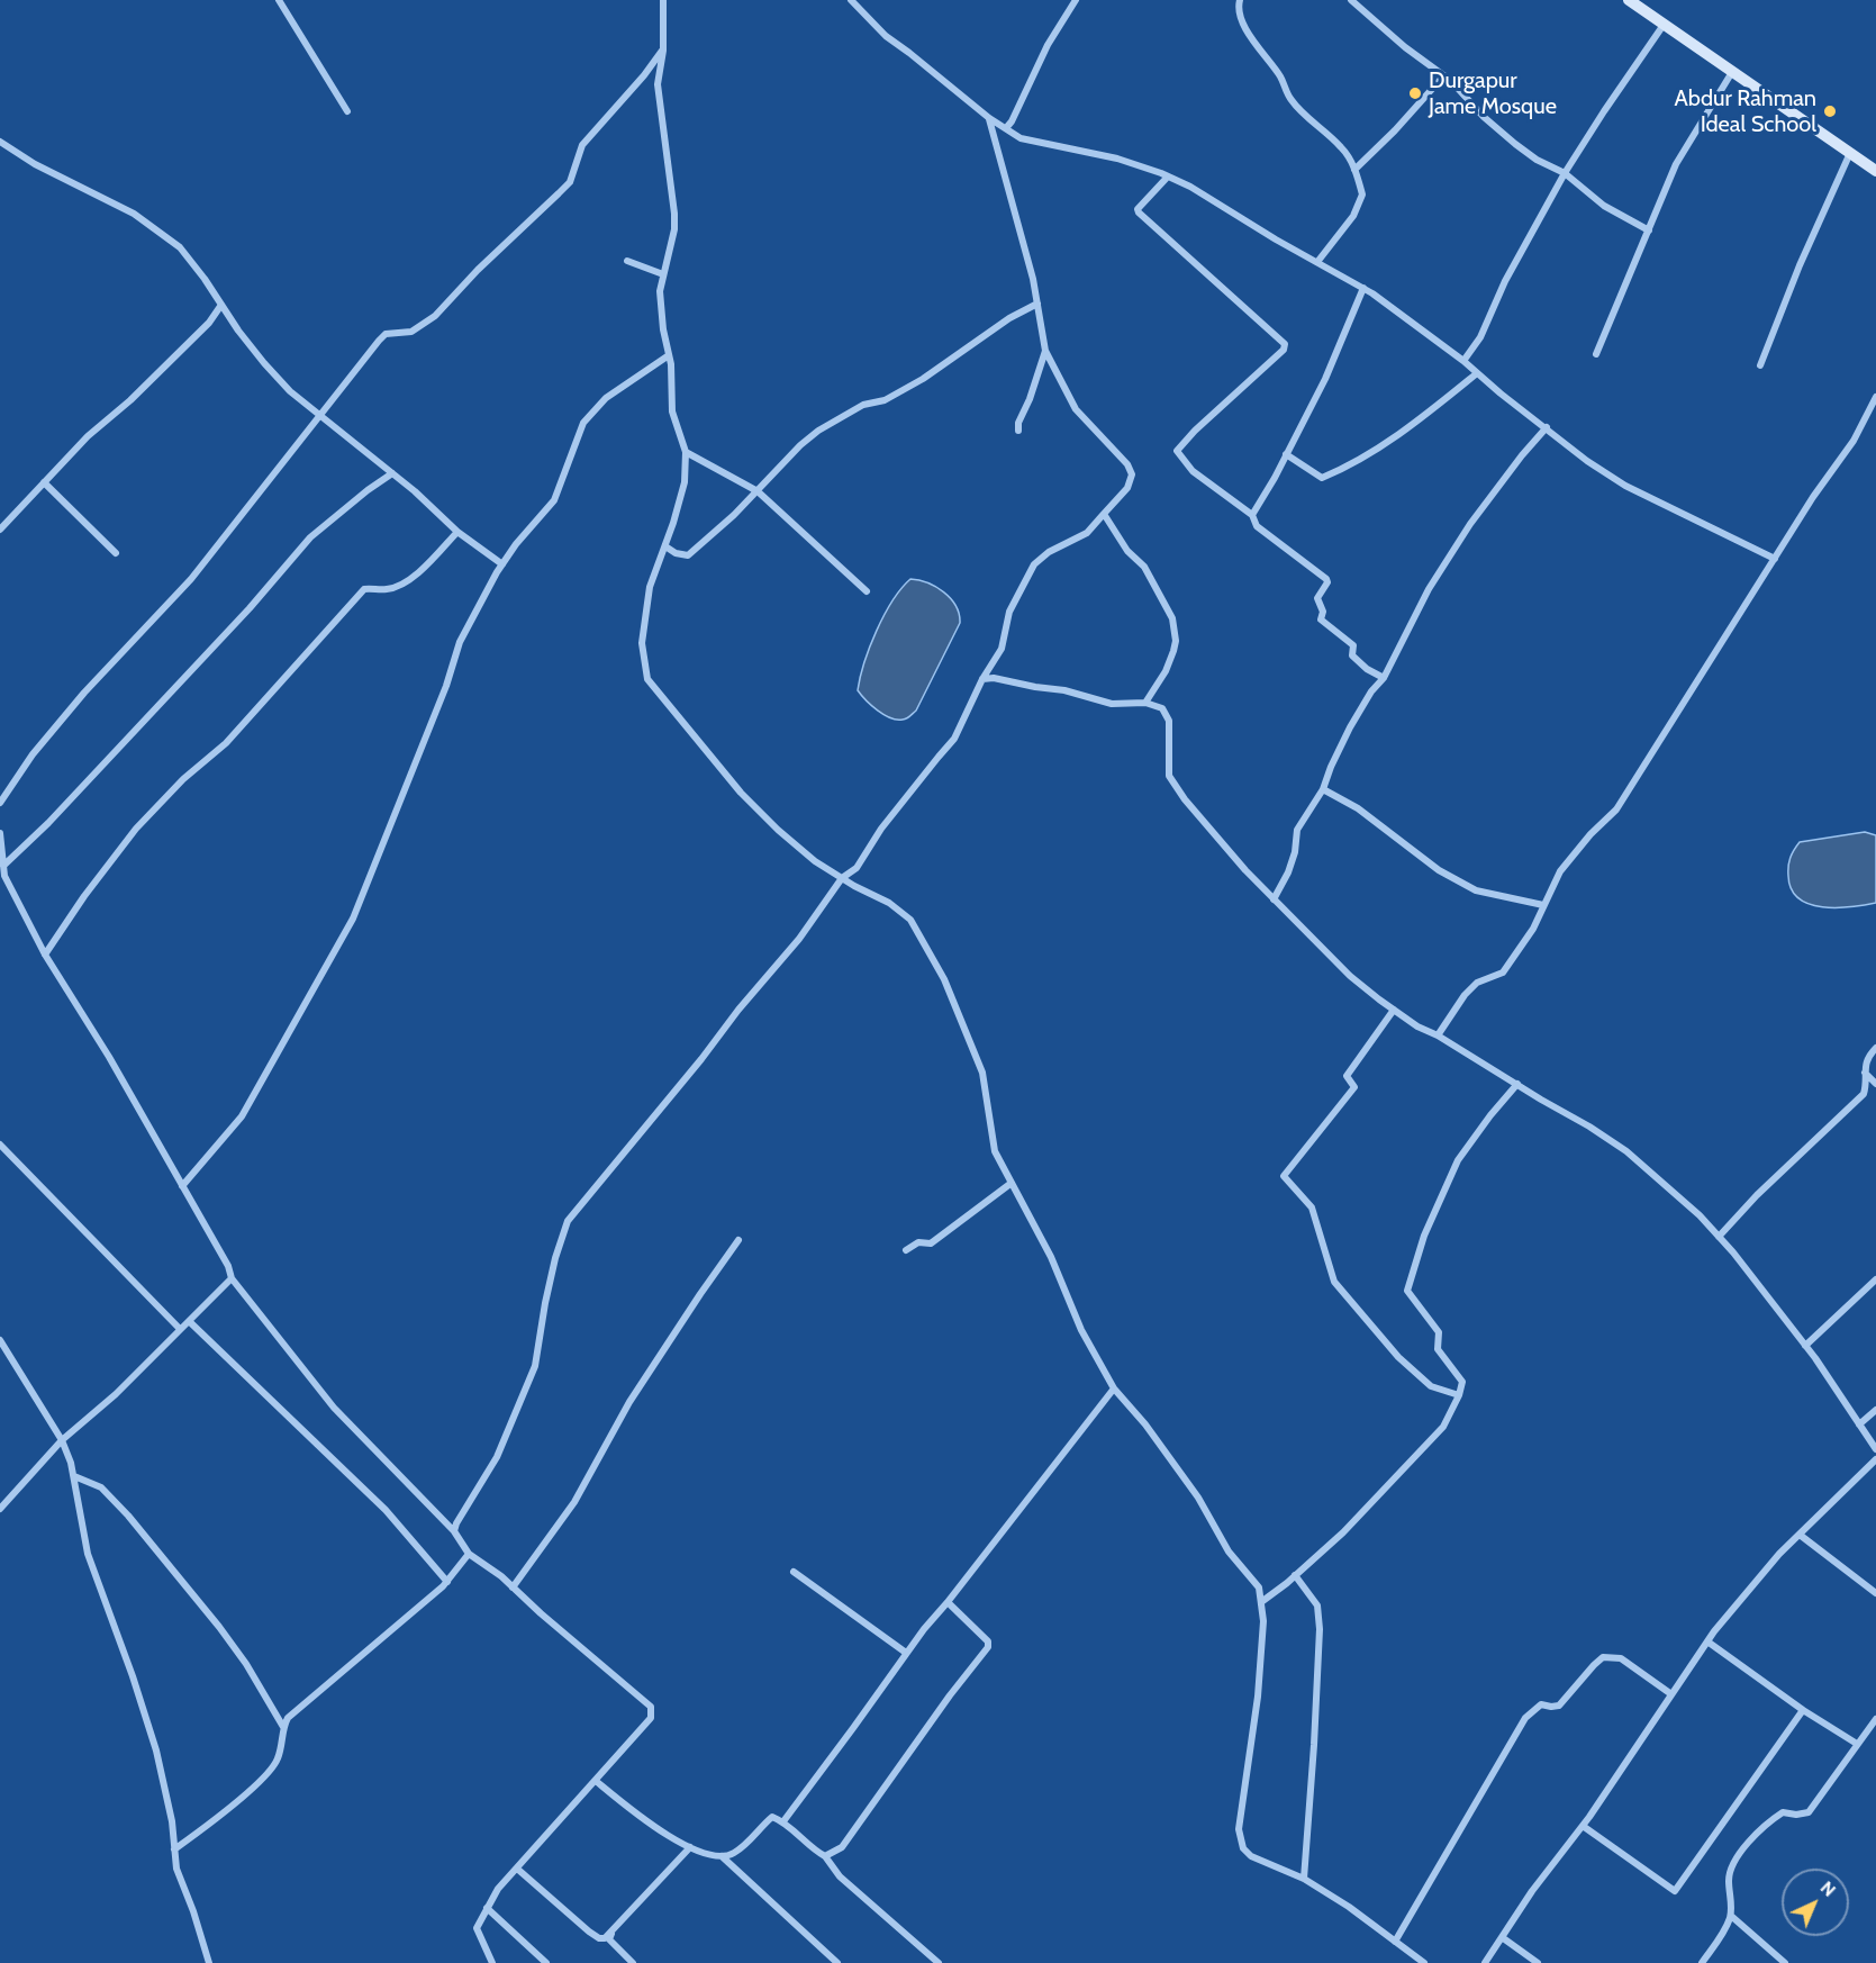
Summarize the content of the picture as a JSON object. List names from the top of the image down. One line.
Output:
{"places":["Durgapur Jame Mosque","Abdur Rahman Ideal School"],"north":"top right"}
